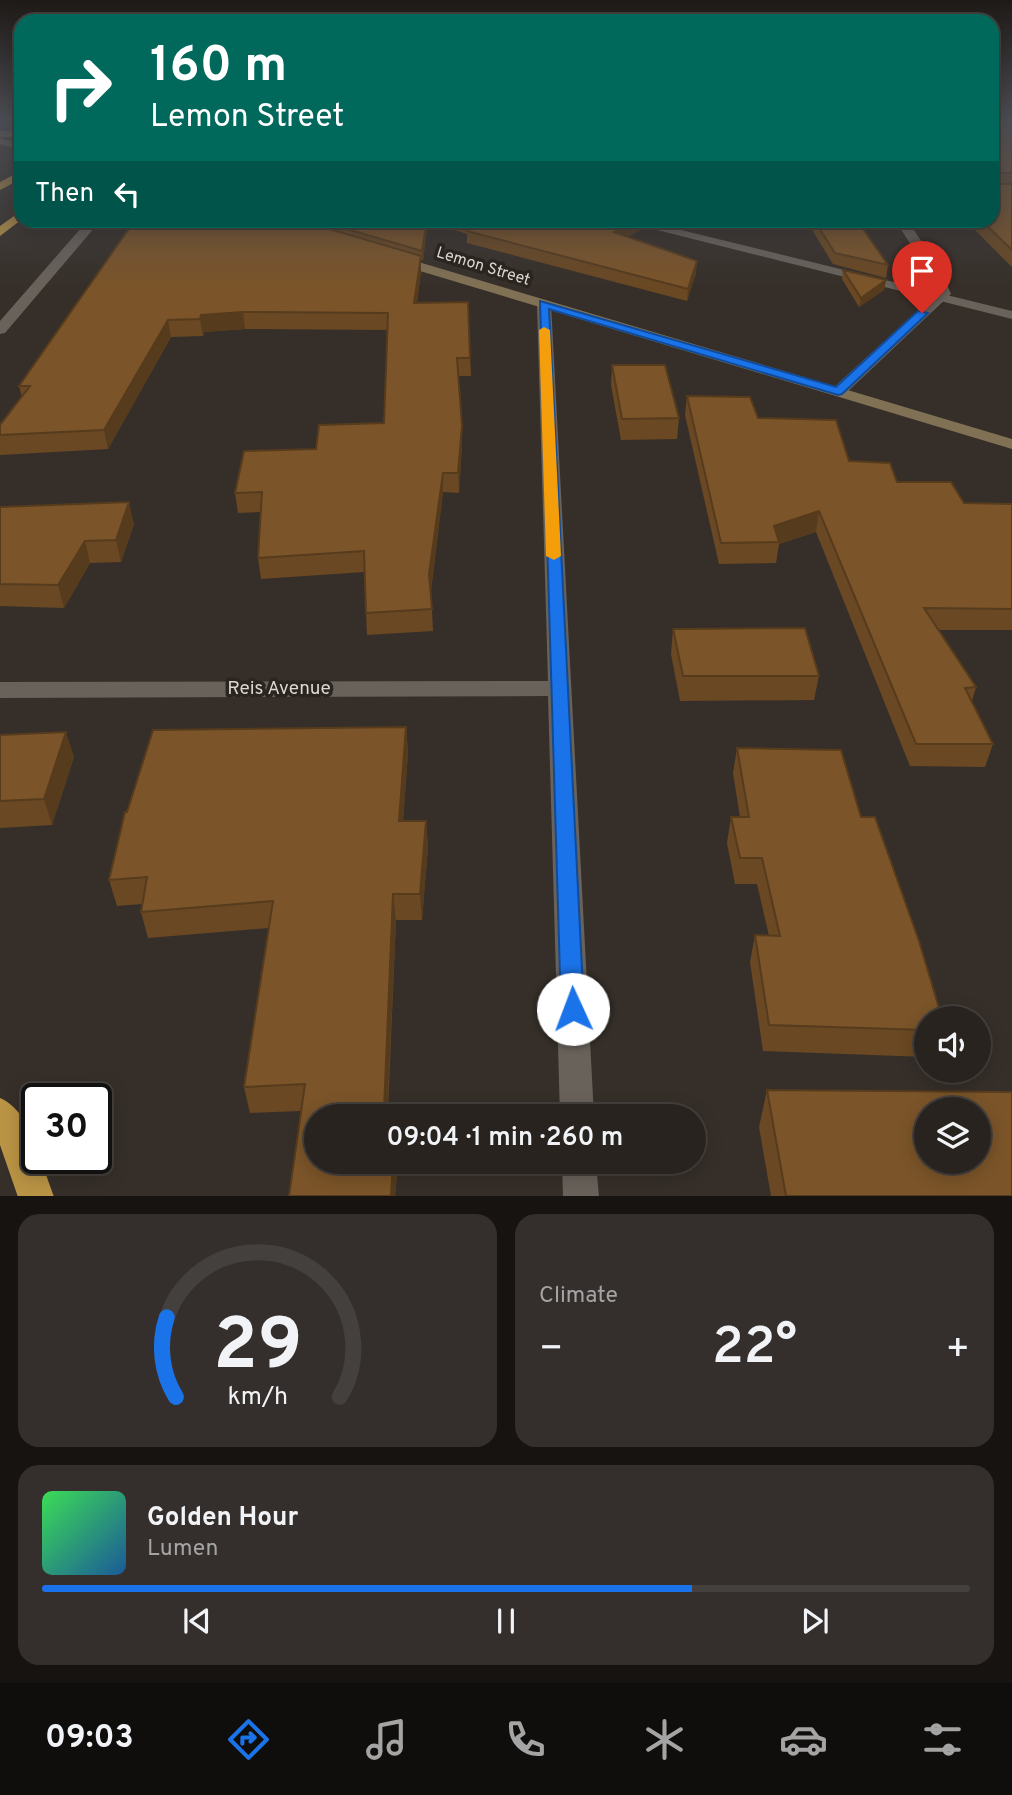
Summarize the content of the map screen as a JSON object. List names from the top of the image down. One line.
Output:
{"streets":{"street":["Lemon Street","Reis Avenue"]},"page":{"turn":["160 m","Lemon Street"],"then":"Then","limit":"30","trip":"09:04 · 1 min · 260 m","tile":"Climate","heat":["−","22°","+"],"song":["Golden Hour","Lumen"],"tabs":"09:03","gauge":["29","km/h"]}}
